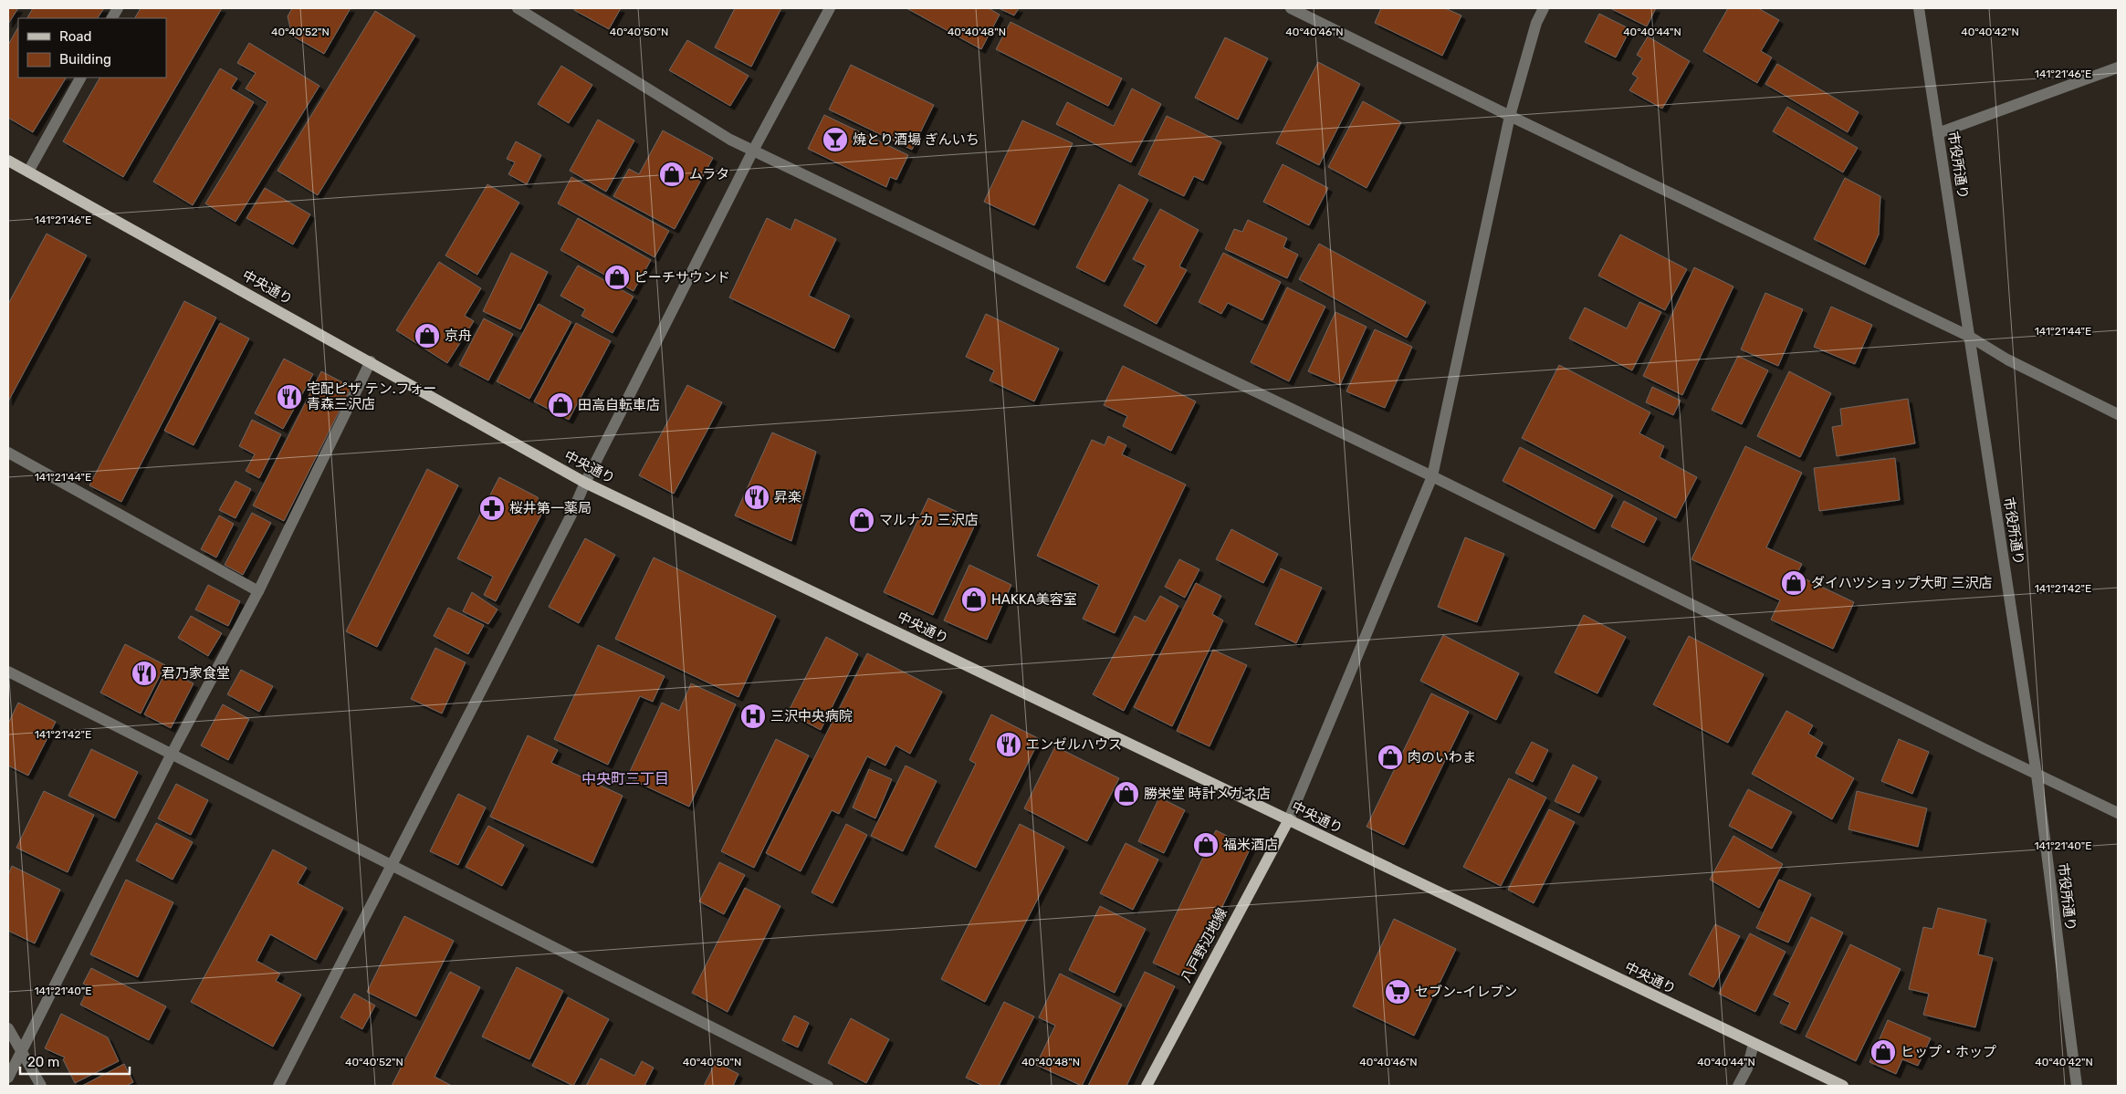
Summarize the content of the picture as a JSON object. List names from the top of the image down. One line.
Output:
{"streets":{"main road":["中央通り","八戸野辺地線"],"street":["市役所通り"]},"crossings":[["中央通り","八戸野辺地線"]],"districts":["中央町三丁目"],"places":{"bar":["焼とり酒場 ぎんいち"],"shop":["ムラタ","ピーチサウンド","京舟","田高自転車店","マルナカ 三沢店","ダイハツショップ大町 三沢店","HAKKA美容室","肉のいわま","勝栄堂 時計メガネ店","福米酒店","ヒップ・ホップ"],"restaurant":["宅配ピザ テン.フォー 青森三沢店","昇楽","君乃家食堂","エンゼルハウス"],"pharmacy":["桜井第一薬局"],"hospital":["三沢中央病院"],"supermarket":["セブン-イレブン"]},"legend":["Road","Building"],"scale_bar":"20 m","coordinates":["40°40'52\"N","40°40'50\"N","40°40'48\"N","40°40'46\"N","40°40'44\"N","40°40'42\"N","141°21'46\"E","141°21'44\"E","141°21'42\"E","141°21'40\"E"]}
